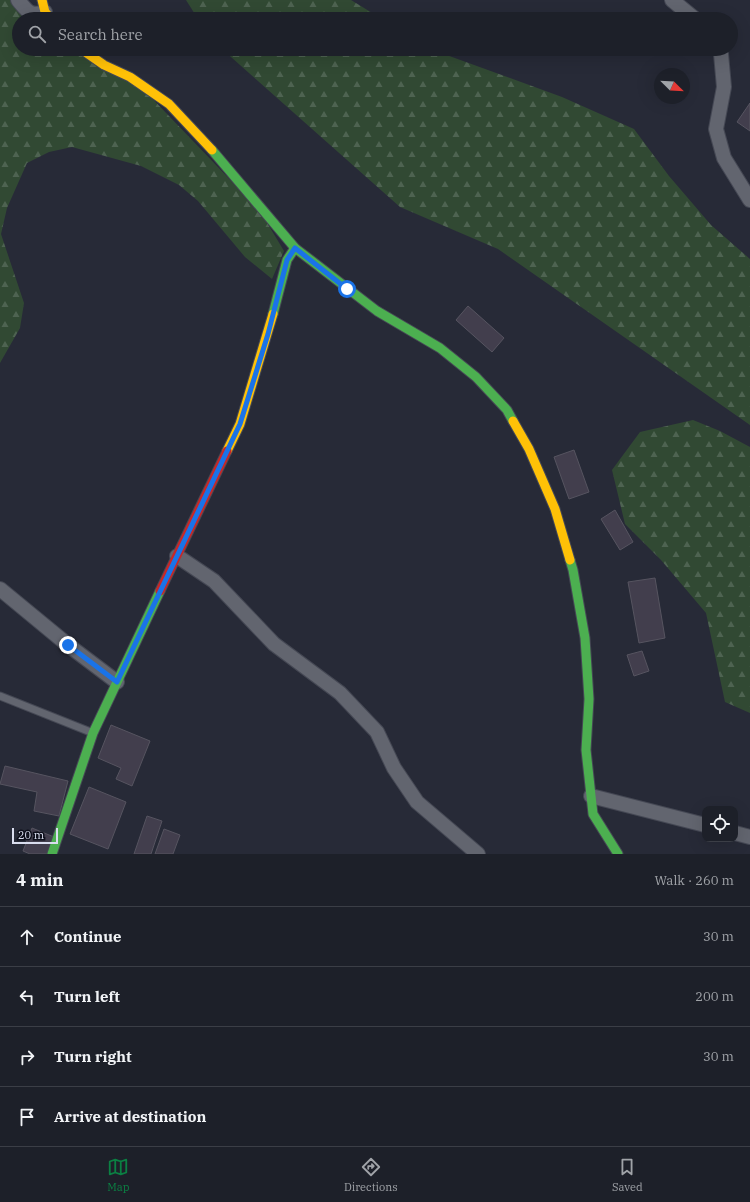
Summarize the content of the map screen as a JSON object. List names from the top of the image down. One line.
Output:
{"scale_bar":"20 m","north":"bottom right","page":{"search":"Search here","scale":"20 m","heading":["4 min","Walk · 260 m"],"list":[["Continue","30 m"],["Turn left","200 m"],["Turn right","30 m"],"Arrive at destination"],"nav":["Map","Directions","Saved"]}}
